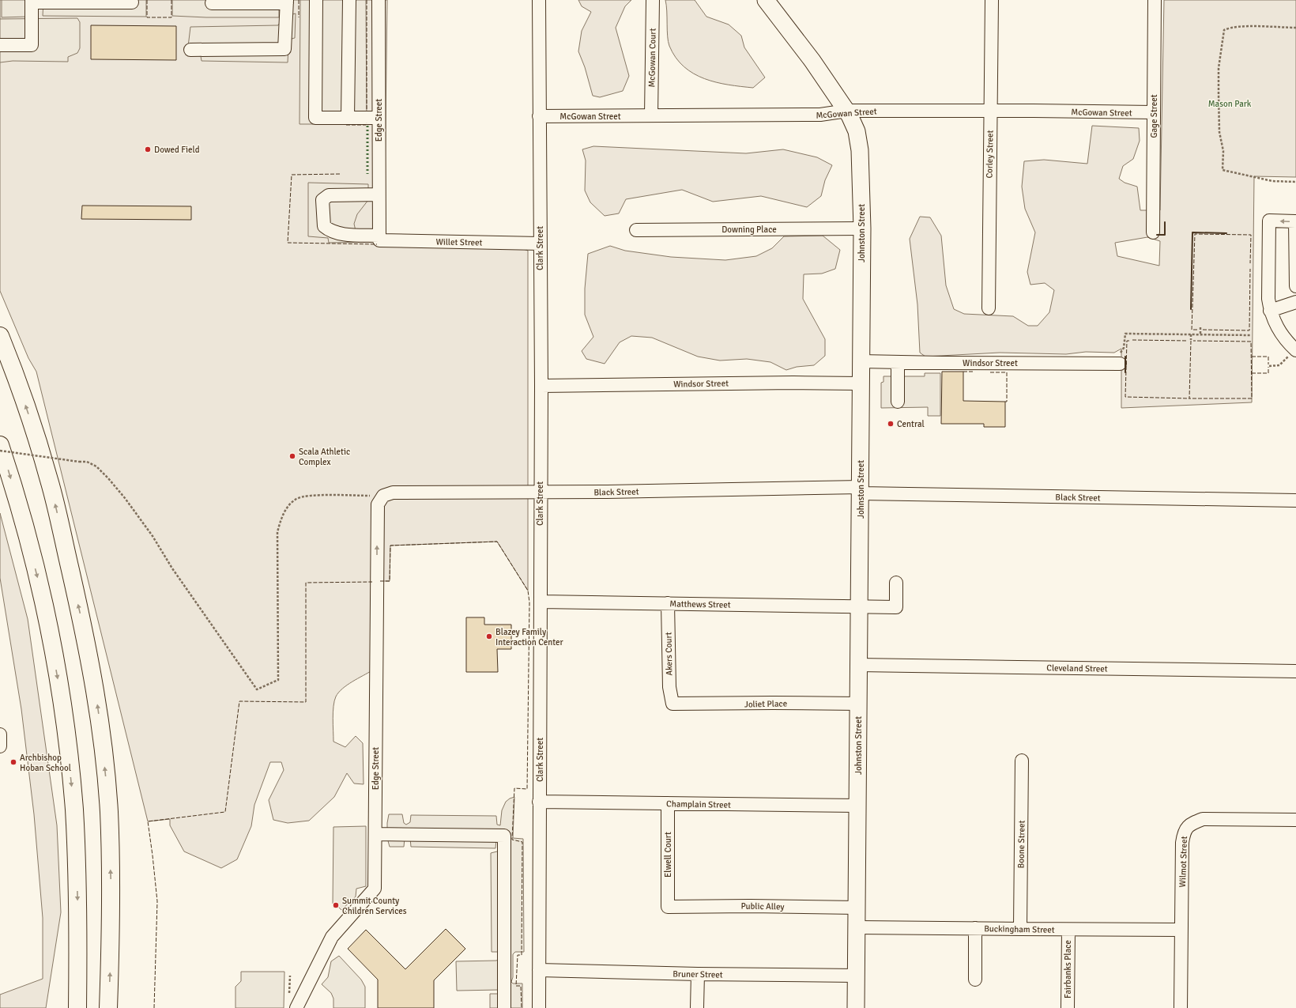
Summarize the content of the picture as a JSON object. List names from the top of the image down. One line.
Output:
{"streets":{"main road":["Johnston Street"],"street":["McGowan Court","McGowan Street","Gage Street","Edge Street","Corley Street","Downing Place","Willet Street","Clark Street","Windsor Street","Black Street","Matthews Street","Akers Court","Cleveland Street","Joliet Place","Champlain Street","Boone Street","Elwell Court","Wilmot Street","Public Alley","Buckingham Street","Fairbanks Place","Bruner Street"]},"crossings":[["McGowan Court","McGowan Street"],["McGowan Street","Gage Street"],["McGowan Street","Corley Street"],["McGowan Street","Johnston Street"],["McGowan Street","Clark Street"],["Edge Street","Willet Street"],["Edge Street","Black Street"],["Downing Place","Johnston Street"],["Johnston Street","Windsor Street"],["Johnston Street","Black Street"],["Johnston Street","Matthews Street"],["Johnston Street","Cleveland Street"],["Johnston Street","Joliet Place"],["Johnston Street","Champlain Street"],["Johnston Street","Public Alley"],["Johnston Street","Buckingham Street"],["Johnston Street","Bruner Street"],["Willet Street","Clark Street"],["Clark Street","Windsor Street"],["Clark Street","Black Street"],["Clark Street","Matthews Street"],["Clark Street","Champlain Street"],["Clark Street","Bruner Street"],["Matthews Street","Akers Court"],["Akers Court","Joliet Place"],["Champlain Street","Elwell Court"],["Boone Street","Buckingham Street"],["Elwell Court","Public Alley"],["Wilmot Street","Buckingham Street"],["Buckingham Street","Fairbanks Place"]],"one_way":["Edge Street"],"parks":["Mason Park"],"places":["Dowed Field","Central","Scala Athletic Complex","Blazey Family Interaction Center","Archbishop Hoban School","Summit County Children Services"]}
